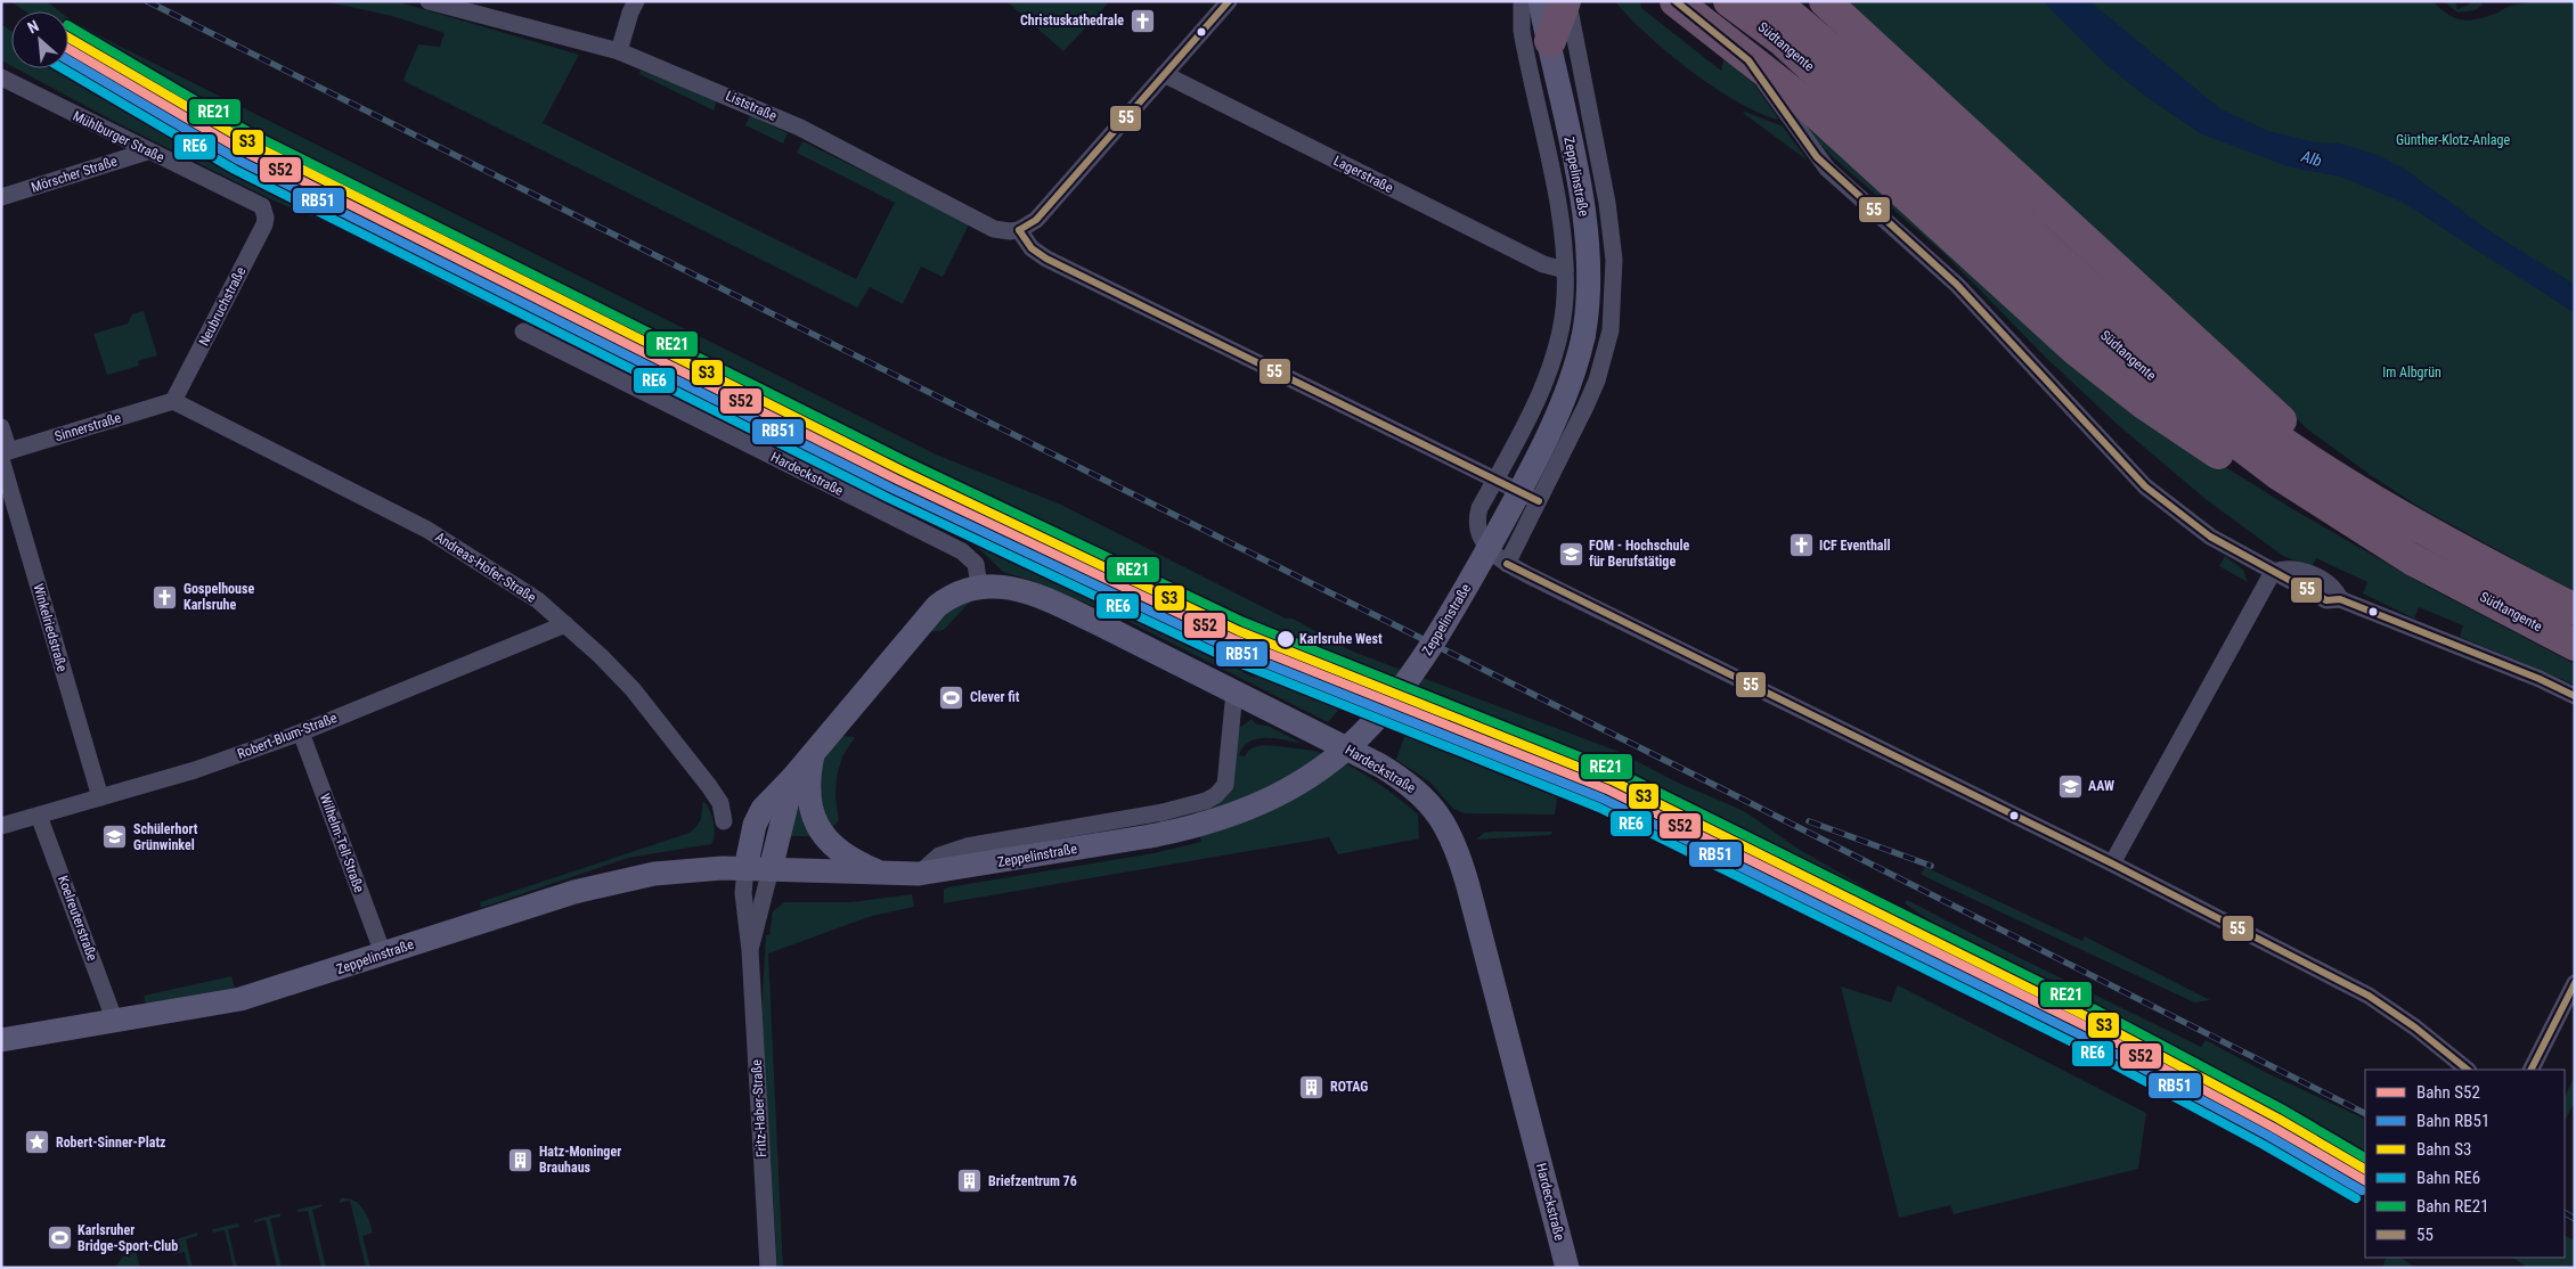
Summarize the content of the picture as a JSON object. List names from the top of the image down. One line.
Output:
{"streets":{"highway":["Südtangente"],"street":["Liststraße","Mühlburger Straße","Mörscher Straße","Lagerstraße","Zeppelinstraße","Neubruchstraße","Sinnerstraße","Hardeckstraße","Andreas-Hofer-Straße","Winkelriedstraße","Robert-Blum-Straße","Wilhelm-Tell-Straße","Koelreuterstraße","Fritz-Haber-Straße"]},"crossings":[["Mühlburger Straße","Mörscher Straße"],["Mühlburger Straße","Neubruchstraße"],["Lagerstraße","Zeppelinstraße"],["Zeppelinstraße","Hardeckstraße"],["Zeppelinstraße","Wilhelm-Tell-Straße"],["Zeppelinstraße","Koelreuterstraße"],["Zeppelinstraße","Fritz-Haber-Straße"],["Neubruchstraße","Sinnerstraße"],["Neubruchstraße","Andreas-Hofer-Straße"],["Sinnerstraße","Andreas-Hofer-Straße"],["Sinnerstraße","Winkelriedstraße"],["Hardeckstraße","Fritz-Haber-Straße"],["Andreas-Hofer-Straße","Robert-Blum-Straße"],["Winkelriedstraße","Robert-Blum-Straße"],["Robert-Blum-Straße","Wilhelm-Tell-Straße"],["Robert-Blum-Straße","Koelreuterstraße"]],"water":["Alb"],"parks":["Günther-Klotz-Anlage","Im Albgrün"],"places":{"church":["Christuskathedrale","ICF Eventhall","Gospelhouse Karlsruhe"],"school or university":["FOM - Hochschule für Berufstätige","AAW","Schülerhort Grünwinkel"],"other":["Karlsruhe West"],"sports":["Clever fit","Karlsruher Bridge-Sport-Club"],"building":["ROTAG","Hatz-Moninger Brauhaus","Briefzentrum 76"],"place":["Robert-Sinner-Platz"]},"lines":["transit line 55","rail line RE21","rail line S3","rail line S52","rail line RB51","rail line RE6"],"legend":["Bahn S52","Bahn RB51","Bahn S3","Bahn RE6","Bahn RE21","55"],"north":"top left"}
